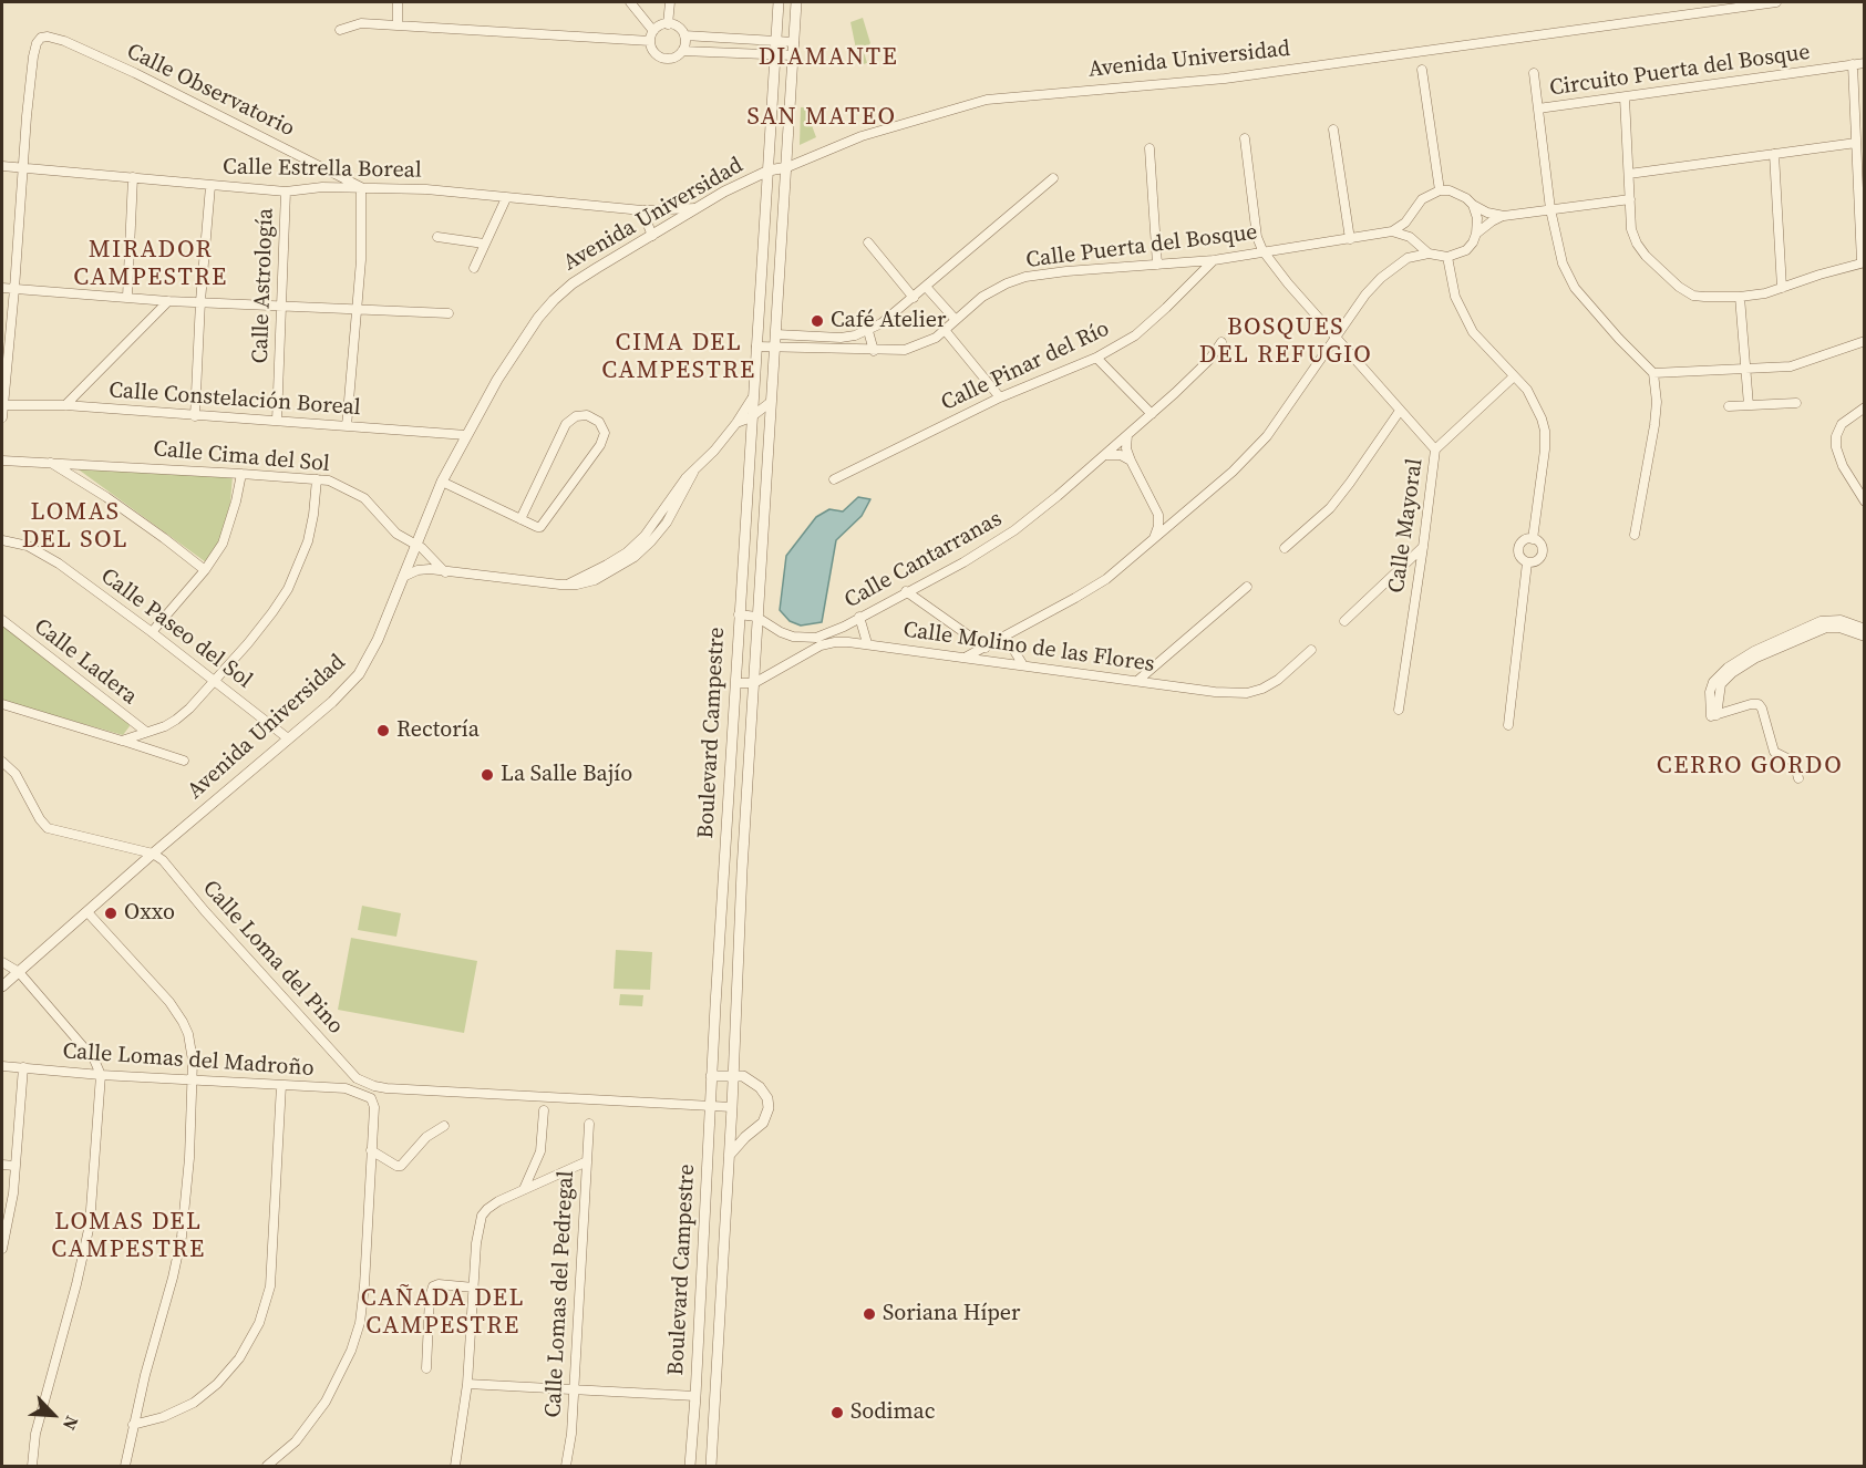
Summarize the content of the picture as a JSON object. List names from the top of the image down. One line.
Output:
{"streets":{"street":["Avenida Universidad","Circuito Puerta del Bosque","Calle Observatorio","Calle Estrella Boreal","Calle Puerta del Bosque","Calle Astrología","Calle Pinar del Río","Calle Constelación Boreal","Calle Cima del Sol","Calle Mayoral","Calle Cantarranas","Calle Paseo del Sol","Calle Molino de las Flores","Calle Ladera","Boulevard Campestre","Calle Loma del Pino","Calle Lomas del Madroño","Calle Lomas del Pedregal"]},"crossings":[["Avenida Universidad","Calle Estrella Boreal"],["Avenida Universidad","Calle Constelación Boreal"],["Avenida Universidad","Calle Cima del Sol"],["Avenida Universidad","Calle Paseo del Sol"],["Avenida Universidad","Boulevard Campestre"],["Avenida Universidad","Calle Loma del Pino"],["Calle Observatorio","Calle Estrella Boreal"],["Calle Estrella Boreal","Calle Astrología"],["Calle Puerta del Bosque","Calle Pinar del Río"],["Calle Puerta del Bosque","Calle Mayoral"],["Calle Puerta del Bosque","Boulevard Campestre"],["Calle Astrología","Calle Constelación Boreal"],["Calle Cantarranas","Boulevard Campestre"],["Calle Molino de las Flores","Boulevard Campestre"],["Boulevard Campestre","Calle Loma del Pino"]],"districts":["DIAMANTE","SAN MATEO","MIRADOR CAMPESTRE","BOSQUES DEL REFUGIO","CIMA DEL CAMPESTRE","LOMAS DEL SOL","CERRO GORDO","LOMAS DEL CAMPESTRE","CAÑADA DEL CAMPESTRE"],"places":["Café Atelier","Rectoría","La Salle Bajío","Oxxo","Soriana Híper","Sodimac"],"north":"bottom right"}
